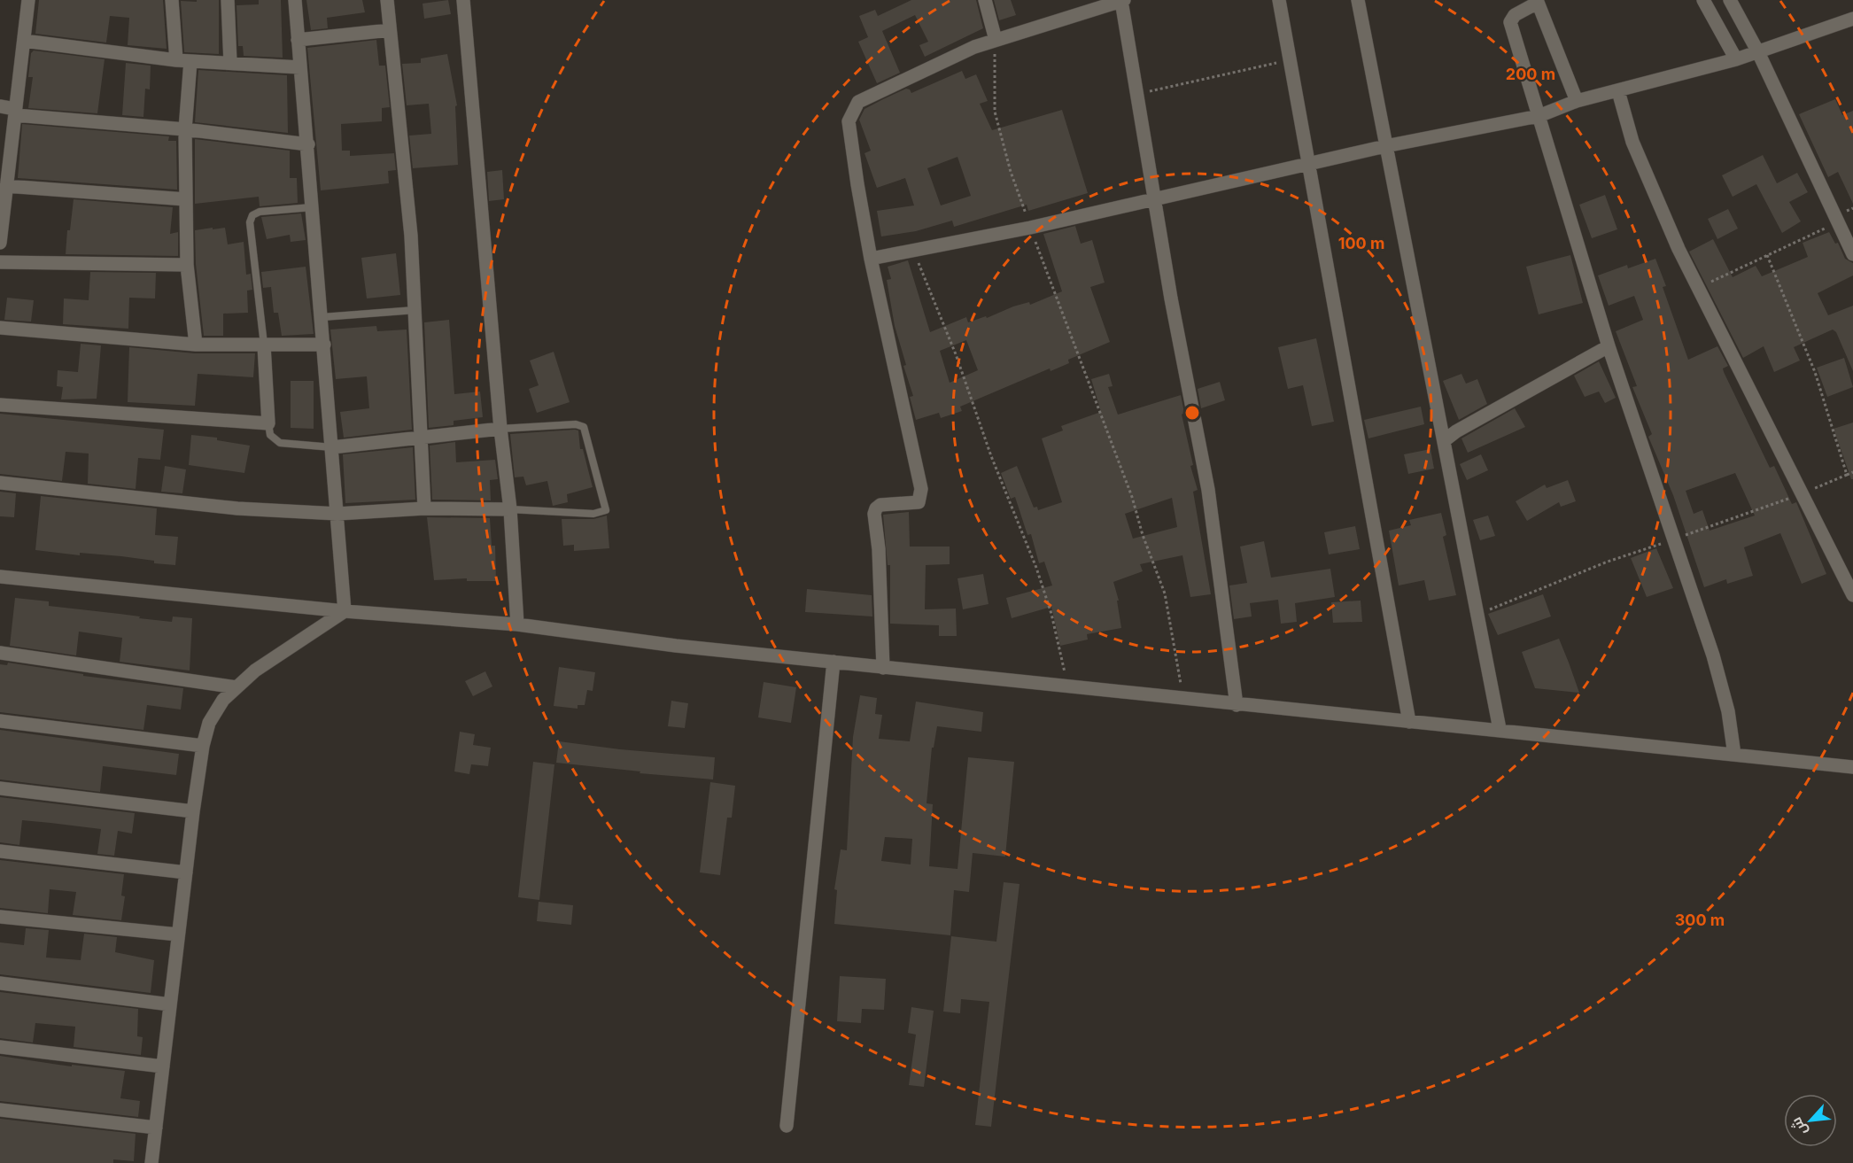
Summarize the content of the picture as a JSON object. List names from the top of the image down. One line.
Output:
{"north":"bottom left","rings":["200 m","100 m","300 m"]}
